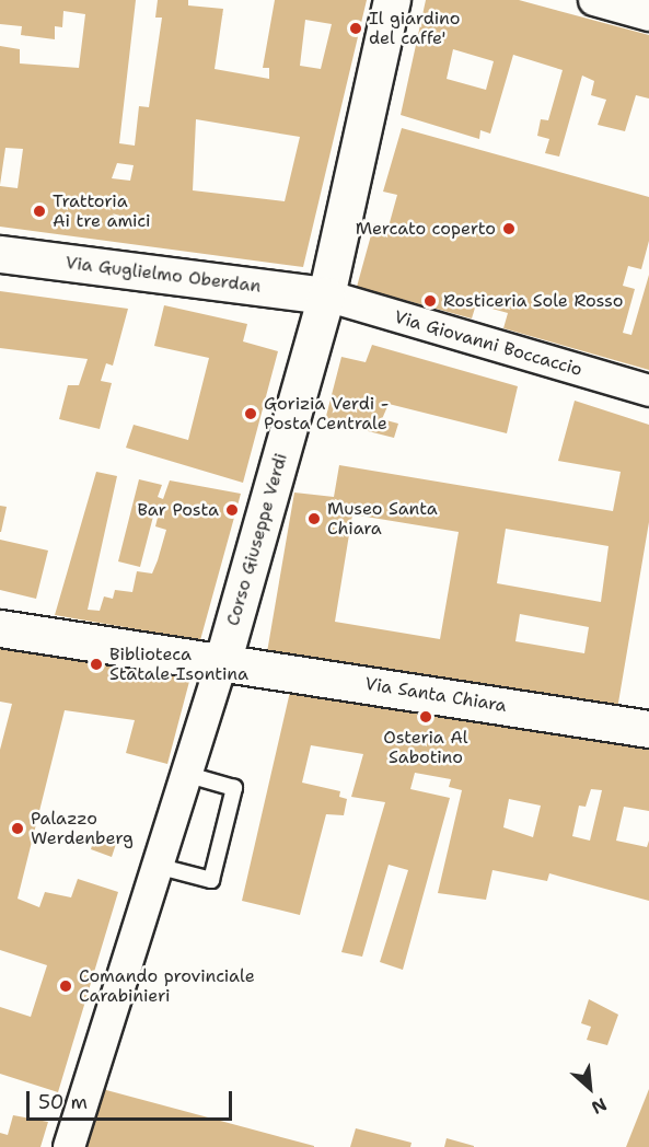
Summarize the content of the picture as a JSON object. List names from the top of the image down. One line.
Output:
{"streets":{"main road":["Via Guglielmo Oberdan","Corso Giuseppe Verdi","Via Santa Chiara"],"street":["Via Giovanni Boccaccio"]},"crossings":[["Via Guglielmo Oberdan","Via Giovanni Boccaccio"],["Via Guglielmo Oberdan","Corso Giuseppe Verdi"],["Via Giovanni Boccaccio","Corso Giuseppe Verdi"],["Corso Giuseppe Verdi","Via Santa Chiara"]],"places":["Il giardino del caffe'","Trattoria Ai tre amici","Mercato coperto","Rosticeria Sole Rosso","Gorizia Verdi - Posta Centrale","Bar Posta","Museo Santa Chiara","Biblioteca Statale Isontina","Osteria Al Sabotino","Palazzo Werdenberg","Comando provinciale Carabinieri"],"scale_bar":"50 m","north":"bottom right"}
